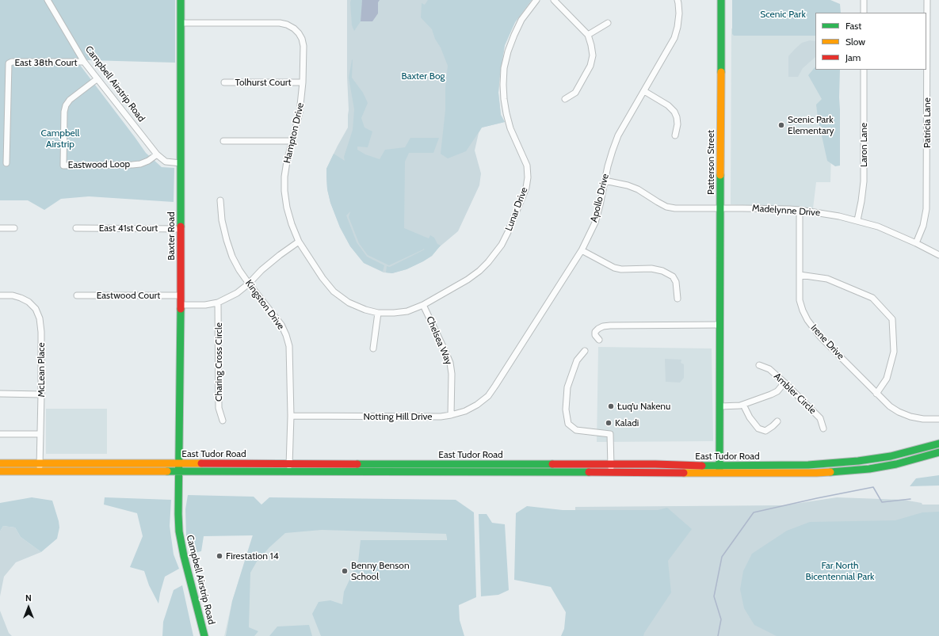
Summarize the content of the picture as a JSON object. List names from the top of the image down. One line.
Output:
{"streets":{"main road":["Campbell Airstrip Road","Patterson Street","Baxter Road","East Tudor Road"],"street":["East 38th Court","Tolhurst Court","Patricia Lane","Hampton Drive","Laron Lane","Eastwood Loop","Apollo Drive","Lunar Drive","Madelynne Drive","East 41st Court","Eastwood Court","Kingston Drive","Chelsea Way","Irene Drive","Charing Cross Circle","McLean Place","Ambler Circle","Notting Hill Drive"]},"crossings":[["East 38th Court","Campbell Airstrip Road"],["Tolhurst Court","Hampton Drive"],["Campbell Airstrip Road","Eastwood Loop"],["Campbell Airstrip Road","Baxter Road"],["Campbell Airstrip Road","East Tudor Road"],["Patricia Lane","Madelynne Drive"],["Hampton Drive","Lunar Drive"],["Hampton Drive","Baxter Road"],["Laron Lane","Madelynne Drive"],["Patterson Street","Madelynne Drive"],["Patterson Street","East Tudor Road"],["Apollo Drive","Madelynne Drive"],["Apollo Drive","Notting Hill Drive"],["Lunar Drive","Chelsea Way"],["Madelynne Drive","Irene Drive"],["East 41st Court","Baxter Road"],["Baxter Road","Eastwood Court"],["Baxter Road","East Tudor Road"],["Kingston Drive","Notting Hill Drive"],["Kingston Drive","East Tudor Road"],["Chelsea Way","Notting Hill Drive"],["McLean Place","East Tudor Road"]],"parks":["Scenic Park","Baxter Bog","Campbell Airstrip","Far North Bicentennial Park"],"places":["Scenic Park Elementary","Łuq’u Nakenu","Kaladi","Firestation 14","Benny Benson School"],"legend":["Fast","Slow","Jam"],"north":"top"}
